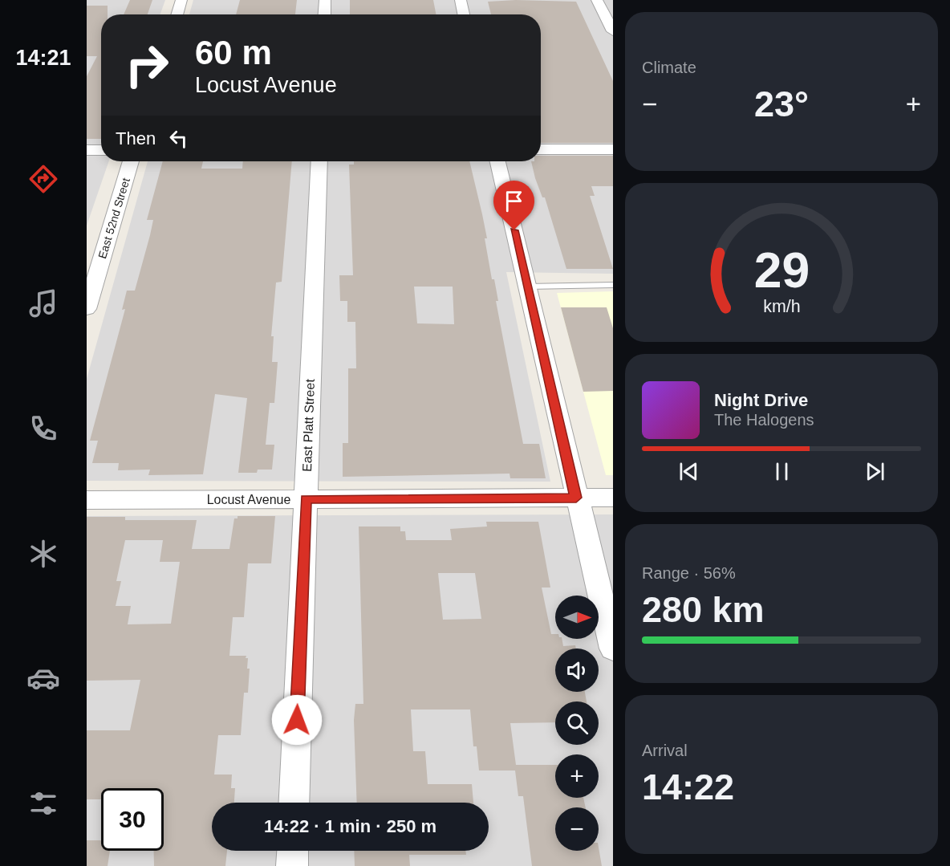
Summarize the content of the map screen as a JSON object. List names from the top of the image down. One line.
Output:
{"streets":{"street":["East 52nd Street","East Platt Street","Locust Avenue"]},"crossings":[["East Platt Street","Locust Avenue"]],"north":"right","page":{"tabs":"14:21","tile":["Climate",["Range · 56%","280 km"],["Arrival","14:22"]],"turn":["60 m","Locust Avenue"],"heat":["−","23°","+"],"then":"Then","song":["Night Drive","The Halogens"],"map_buttons":["+","−"],"limit":"30","trip":"14:22 · 1 min · 250 m","gauge":["29","km/h"]}}
